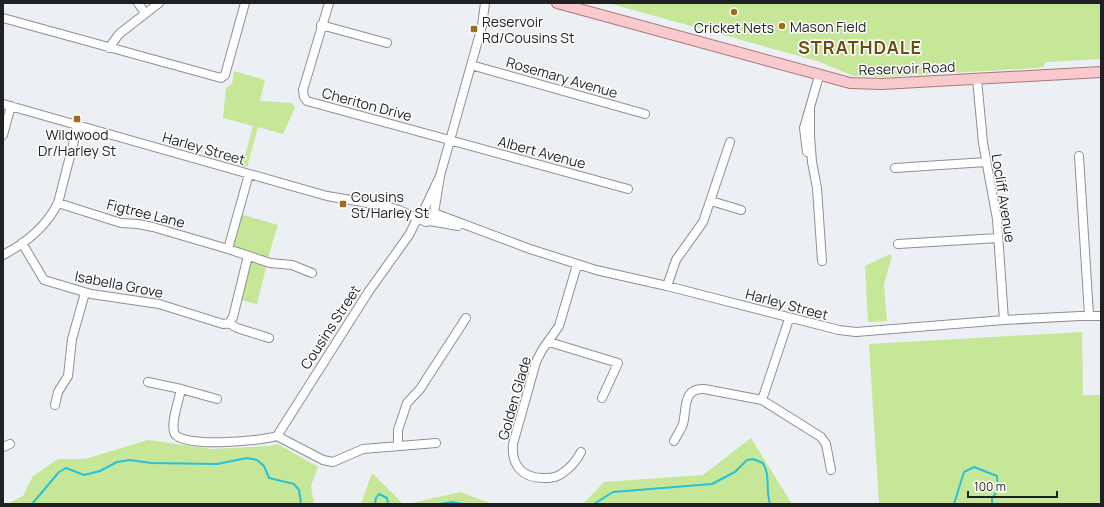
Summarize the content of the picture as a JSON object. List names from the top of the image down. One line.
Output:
{"streets":{"main road":["Reservoir Road"],"street":["Rosemary Avenue","Cheriton Drive","Harley Street","Albert Avenue","Locliff Avenue","Figtree Lane","Isabella Grove","Cousins Street","Golden Glade"]},"crossings":[["Reservoir Road","Locliff Avenue"],["Cheriton Drive","Albert Avenue"],["Harley Street","Locliff Avenue"],["Harley Street","Cousins Street"],["Harley Street","Golden Glade"]],"districts":["STRATHDALE"],"places":{"other":["Cricket Nets","Mason Field"],"transit":["Reservoir Rd/Cousins St","Wildwood Dr/Harley St","Cousins St/Harley St"]},"scale_bar":"100 m"}
